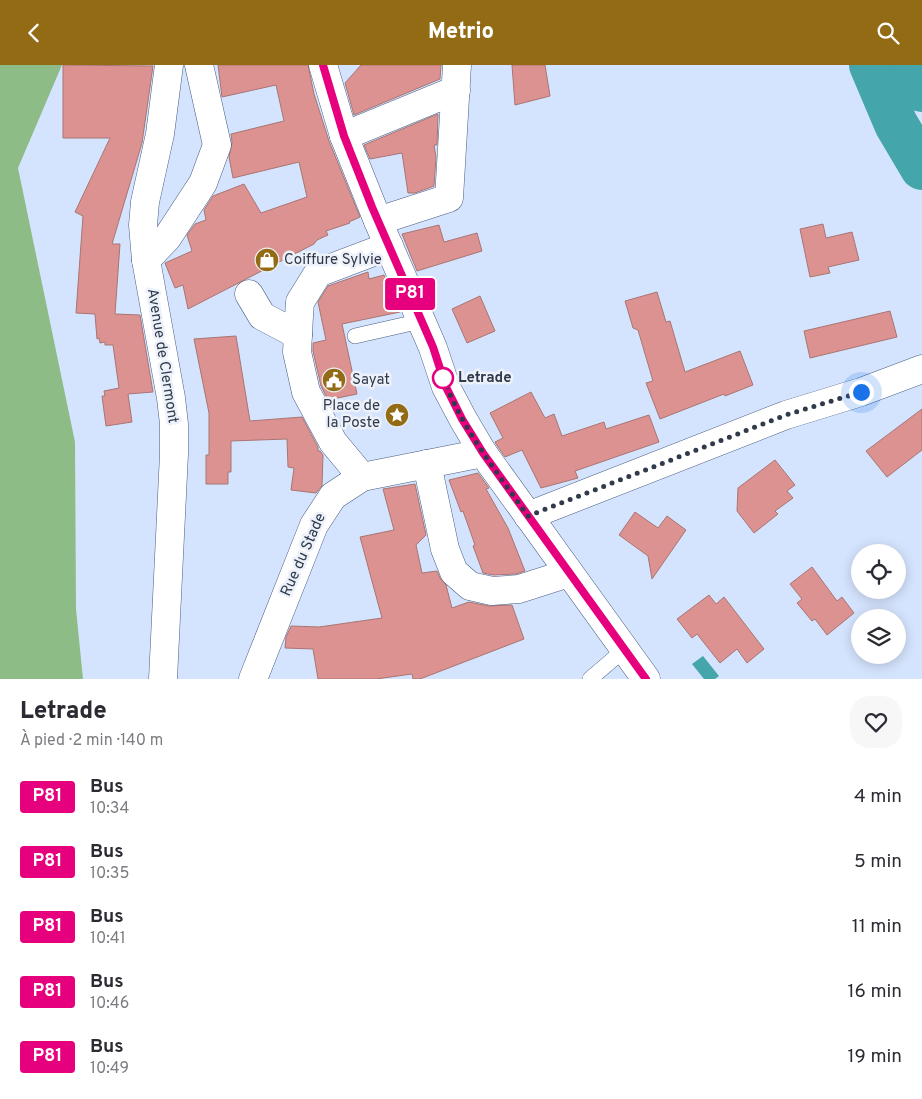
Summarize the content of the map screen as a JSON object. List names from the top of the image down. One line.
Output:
{"streets":{"street":["Avenue de Clermont","Rue du Stade"]},"places":{"shop":["Coiffure Sylvie"],"other":["Letrade"],"public building":["Sayat"],"place":["Place de la Poste"]},"lines":["bus line P81"],"page":{"header":"Metrio","on_map":"P81","heading":["Letrade","À pied · 2 min · 140 m"],"list":[{"mark":"P81","name":"Bus","note":"10:34","value":"4 min"},{"mark":"P81","name":"Bus","note":"10:35","value":"5 min"},{"mark":"P81","name":"Bus","note":"10:41","value":"11 min"},{"mark":"P81","name":"Bus","note":"10:46","value":"16 min"},{"mark":"P81","name":"Bus","note":"10:49","value":"19 min"}]}}
